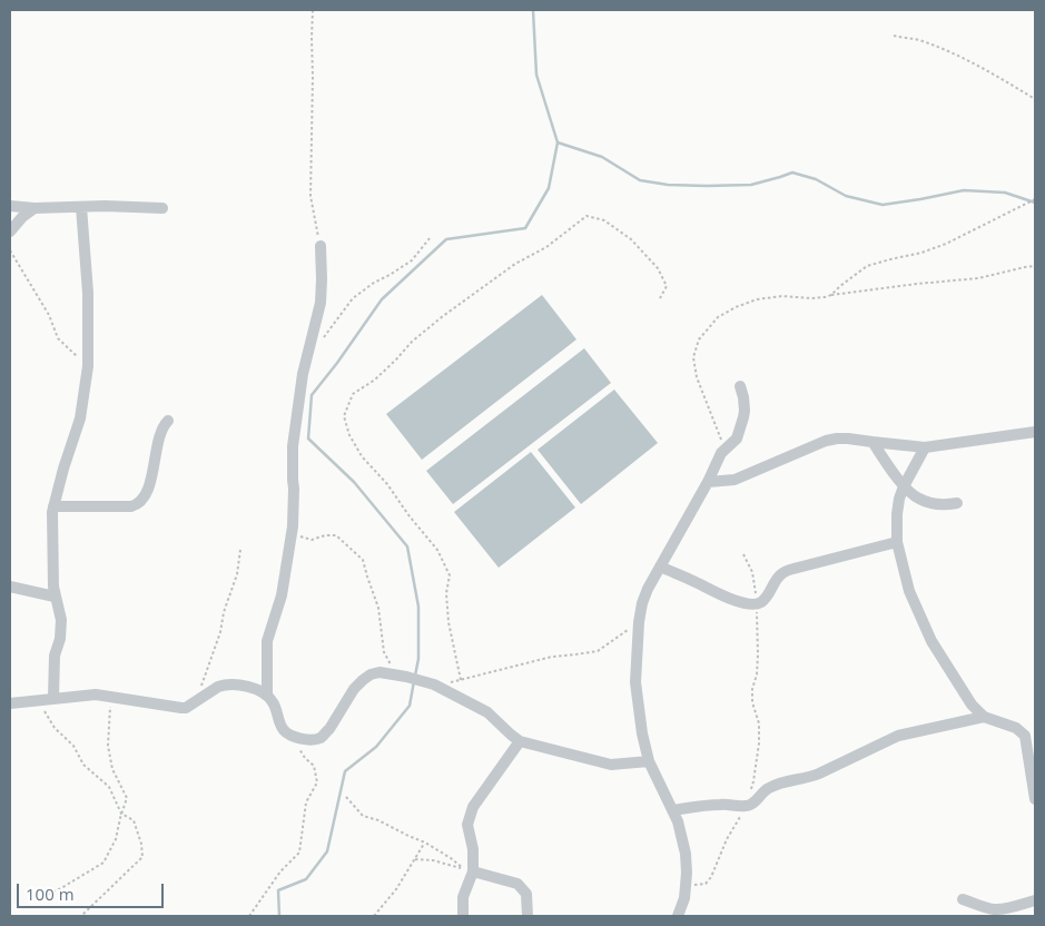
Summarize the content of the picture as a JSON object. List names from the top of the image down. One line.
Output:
{"scale_bar":"100 m"}
